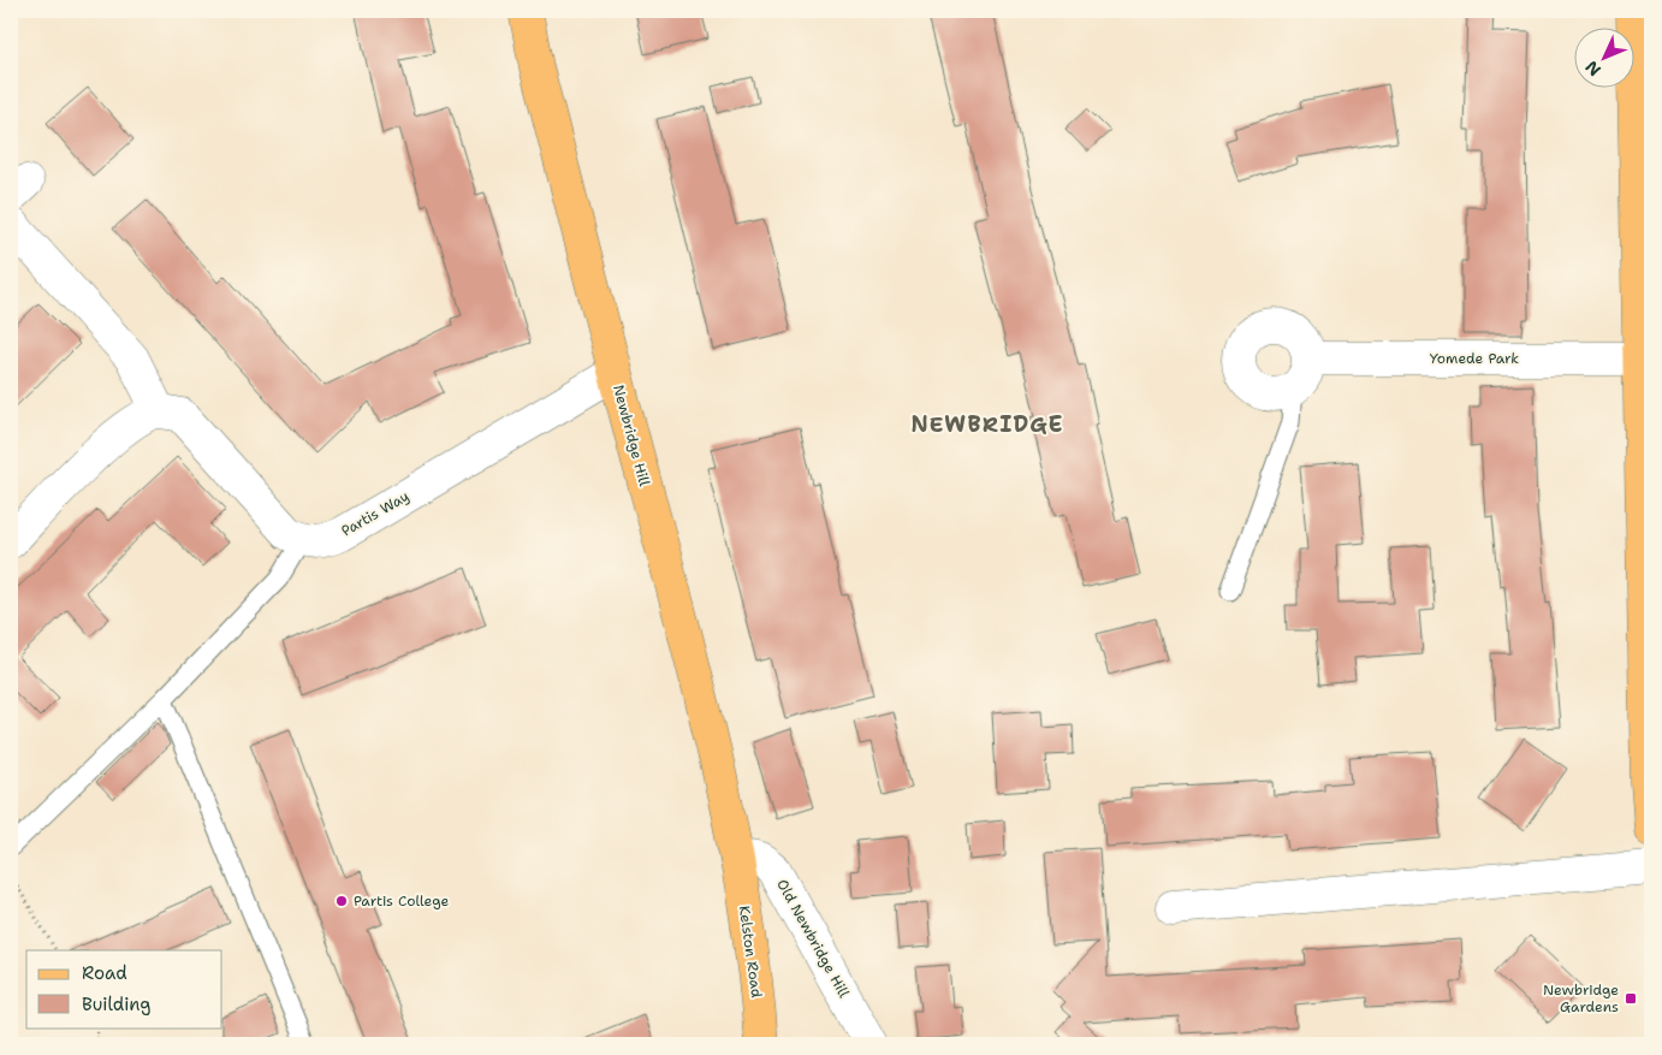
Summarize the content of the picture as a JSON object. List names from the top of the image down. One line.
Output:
{"streets":{"main road":["Newbridge Hill","Kelston Road"],"street":["Yomede Park","Partis Way","Old Newbridge Hill"]},"crossings":[["Newbridge Hill","Partis Way"],["Newbridge Hill","Old Newbridge Hill"],["Newbridge Hill","Kelston Road"],["Old Newbridge Hill","Kelston Road"]],"districts":["NEWBRIDGE"],"places":{"other":["Partis College"],"transit":["Newbridge Gardens"]},"legend":["Road","Building"],"north":"bottom left"}
